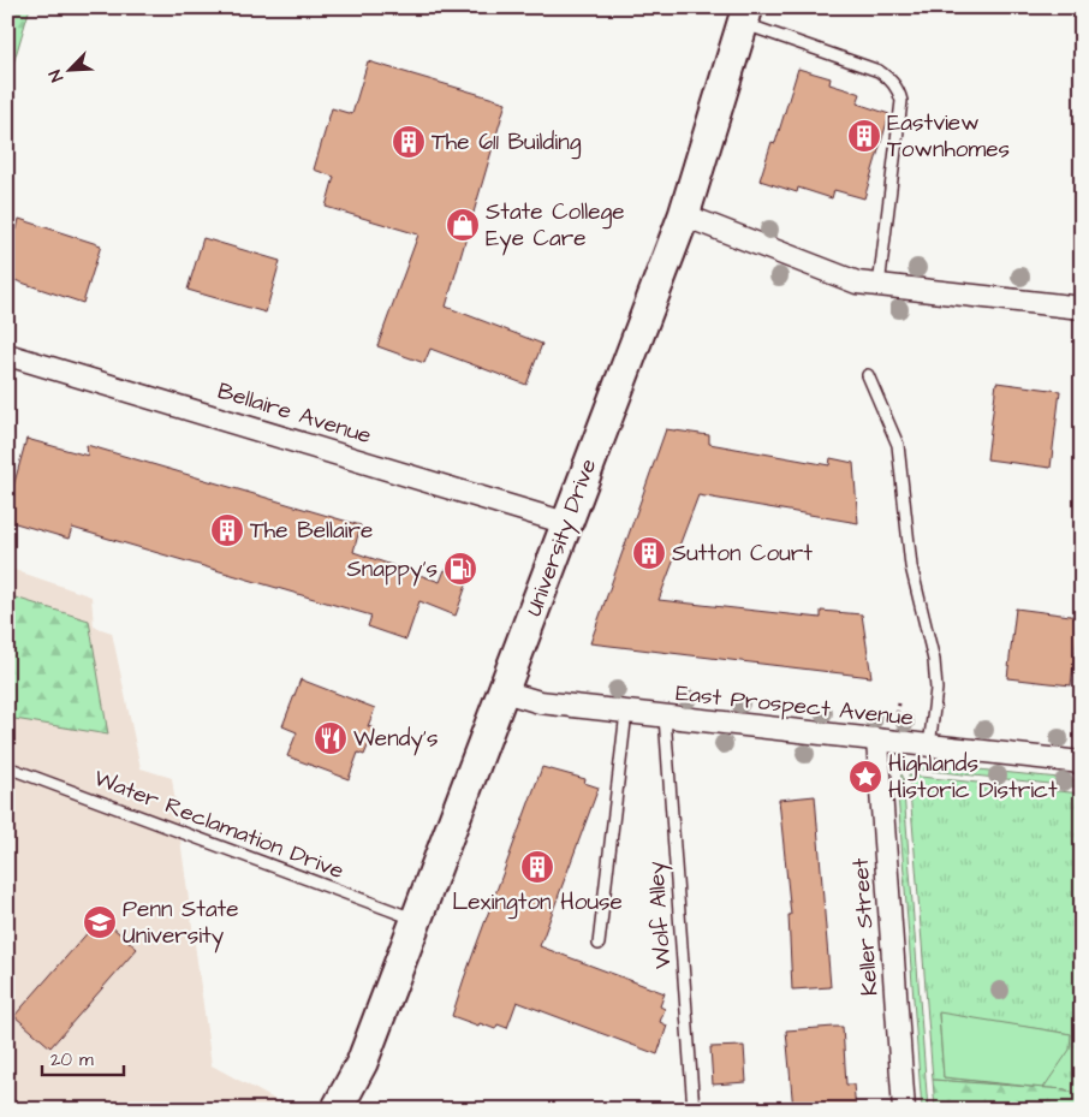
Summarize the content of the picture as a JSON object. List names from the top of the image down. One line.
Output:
{"streets":{"main road":["University Drive"],"street":["Bellaire Avenue","East Prospect Avenue","Keller Street"],"lane":["Water Reclamation Drive","Wolf Alley"]},"crossings":[["Bellaire Avenue","University Drive"],["University Drive","East Prospect Avenue"],["University Drive","Water Reclamation Drive"],["East Prospect Avenue","Wolf Alley"],["East Prospect Avenue","Keller Street"]],"places":{"building":["Eastview Townhomes","The 611 Building","The Bellaire","Sutton Court","Lexington House"],"shop":["State College Eye Care"],"fuel station":["Snappy's"],"restaurant":["Wendy's"],"place":["Highlands Historic District"],"school or university":["Penn State University"]},"scale_bar":"20 m","north":"bottom left"}
